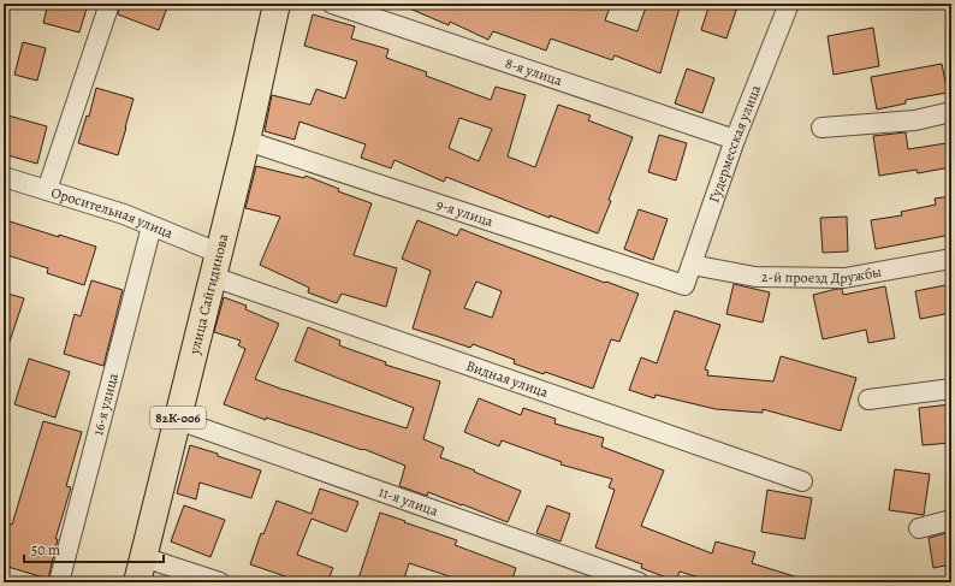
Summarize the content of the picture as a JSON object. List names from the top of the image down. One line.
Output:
{"streets":{"main road":["улица Сайгидинова","82К-006"],"street":["8-я улица","Гудермесская улица","Оросительная улица","9-я улица","2-й проезд Дружбы","Видная улица","16-я улица","11-я улица"]},"crossings":[["8-я улица","Гудермесская улица"],["Гудермесская улица","9-я улица"],["Гудермесская улица","2-й проезд Дружбы"],["Оросительная улица","улица Сайгидинова"],["Оросительная улица","Видная улица"],["Оросительная улица","16-я улица"],["9-я улица","улица Сайгидинова"],["улица Сайгидинова","Видная улица"],["улица Сайгидинова","11-я улица"]],"scale_bar":"50 m"}
